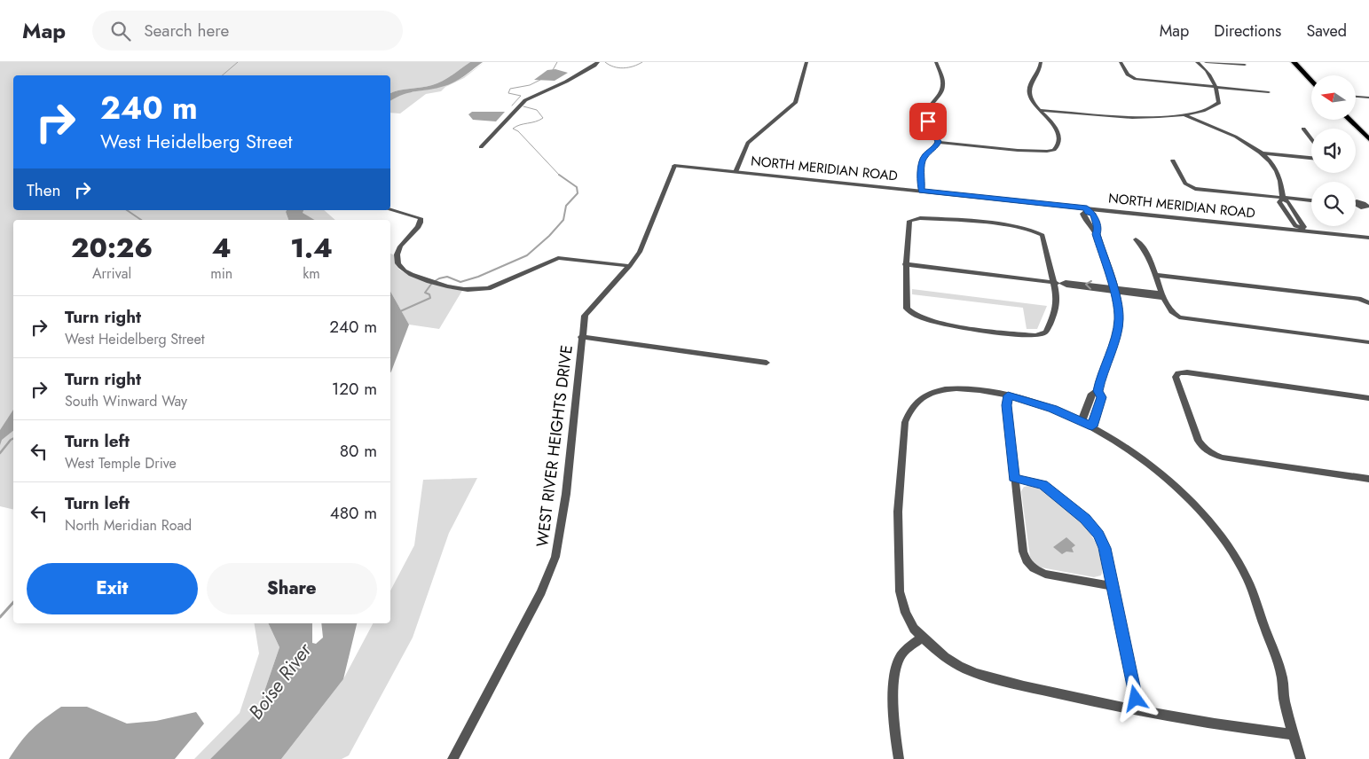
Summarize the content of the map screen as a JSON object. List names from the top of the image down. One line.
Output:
{"streets":{"street":["NORTH MERIDIAN ROAD","WEST RIVER HEIGHTS DRIVE"]},"crossings":[["NORTH MERIDIAN ROAD","WEST RIVER HEIGHTS DRIVE"]],"water":["Boise River"],"north":"left","page":{"header":"Map","search":"Search here","nav":["Map","Directions","Saved"],"turn":["240 m","West Heidelberg Street"],"then":"Then","eta":["20:26","Arrival","4","min","1.4","km"],"list":[{"name":"Turn right","note":"West Heidelberg Street","value":"240 m"},{"name":"Turn right","note":"South Winward Way","value":"120 m"},{"name":"Turn left","note":"West Temple Drive","value":"80 m"},{"name":"Turn left","note":"North Meridian Road","value":"480 m"}],"buttons":["Exit","Share"]}}
